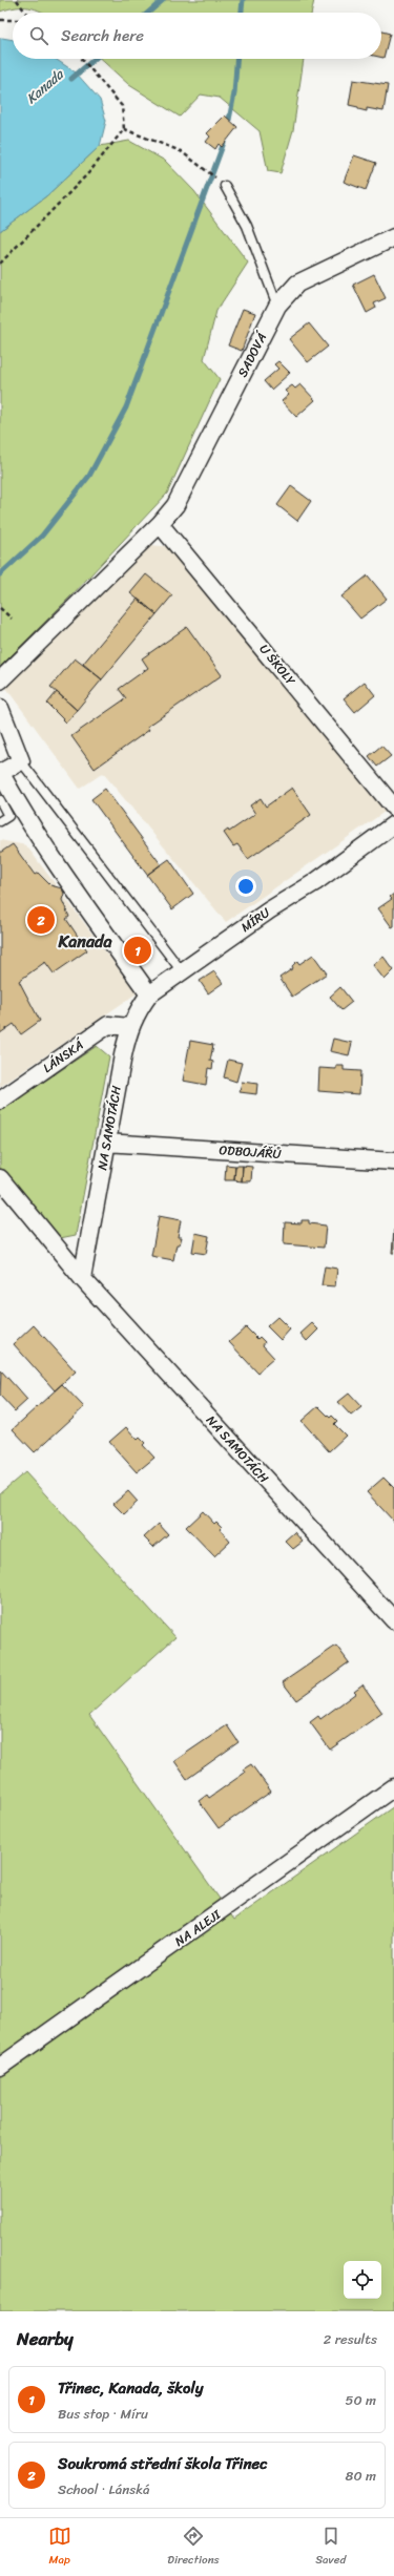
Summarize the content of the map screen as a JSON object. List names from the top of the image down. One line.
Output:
{"streets":{"street":["SADOVÁ","U ŠKOLY","MÍRU","LÁNSKÁ","NA SAMOTÁCH","ODBOJÁŘŮ","NA ALEJI"]},"crossings":[["SADOVÁ","U ŠKOLY"],["MÍRU","LÁNSKÁ"],["MÍRU","NA SAMOTÁCH"],["LÁNSKÁ","NA SAMOTÁCH"],["NA SAMOTÁCH","ODBOJÁŘŮ"]],"districts":["Kanada"],"water":["Kanada"],"page":{"search":"Search here","pins":["2","1"],"heading":["Nearby","2 results"],"list":[{"mark":"1","name":"Třinec, Kanada, školy","note":"Bus stop · Míru","value":"50 m"},{"mark":"2","name":"Soukromá střední škola Třinec","note":"School · Lánská","value":"80 m"}],"nav":["Map","Directions","Saved"]}}
